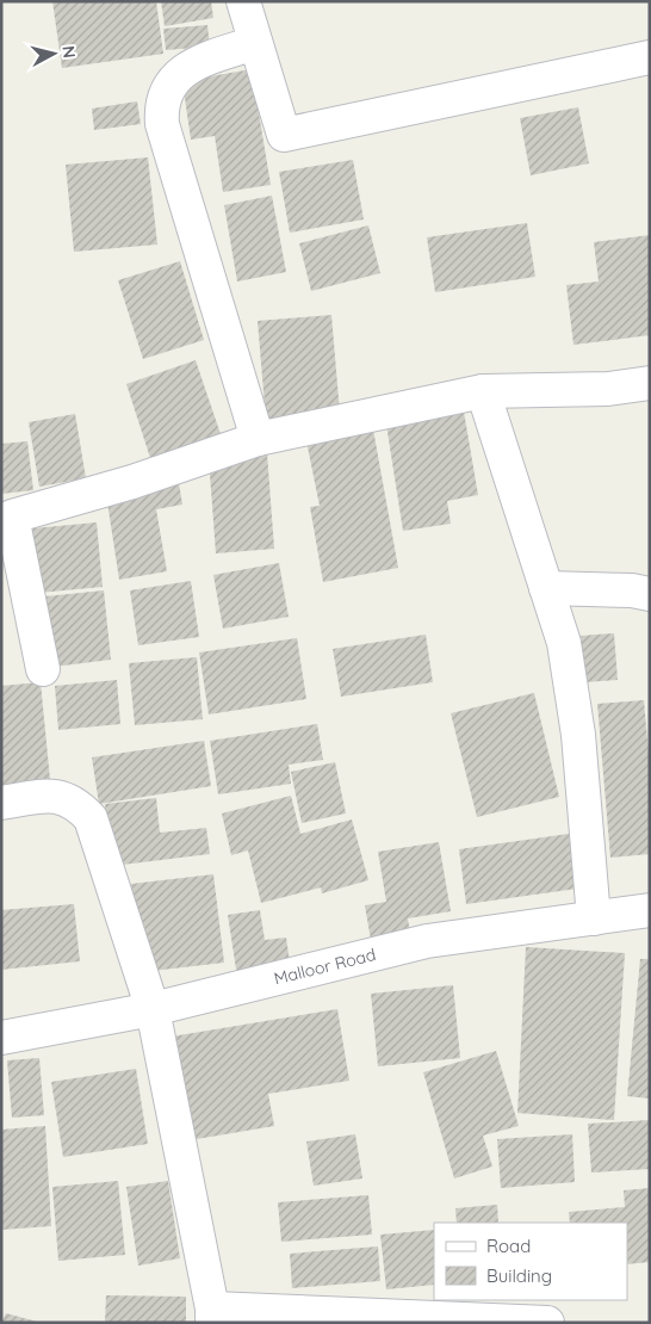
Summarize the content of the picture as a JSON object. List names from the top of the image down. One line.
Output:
{"streets":{"street":["Malloor Road"]},"legend":["Road","Building"],"north":"right"}
